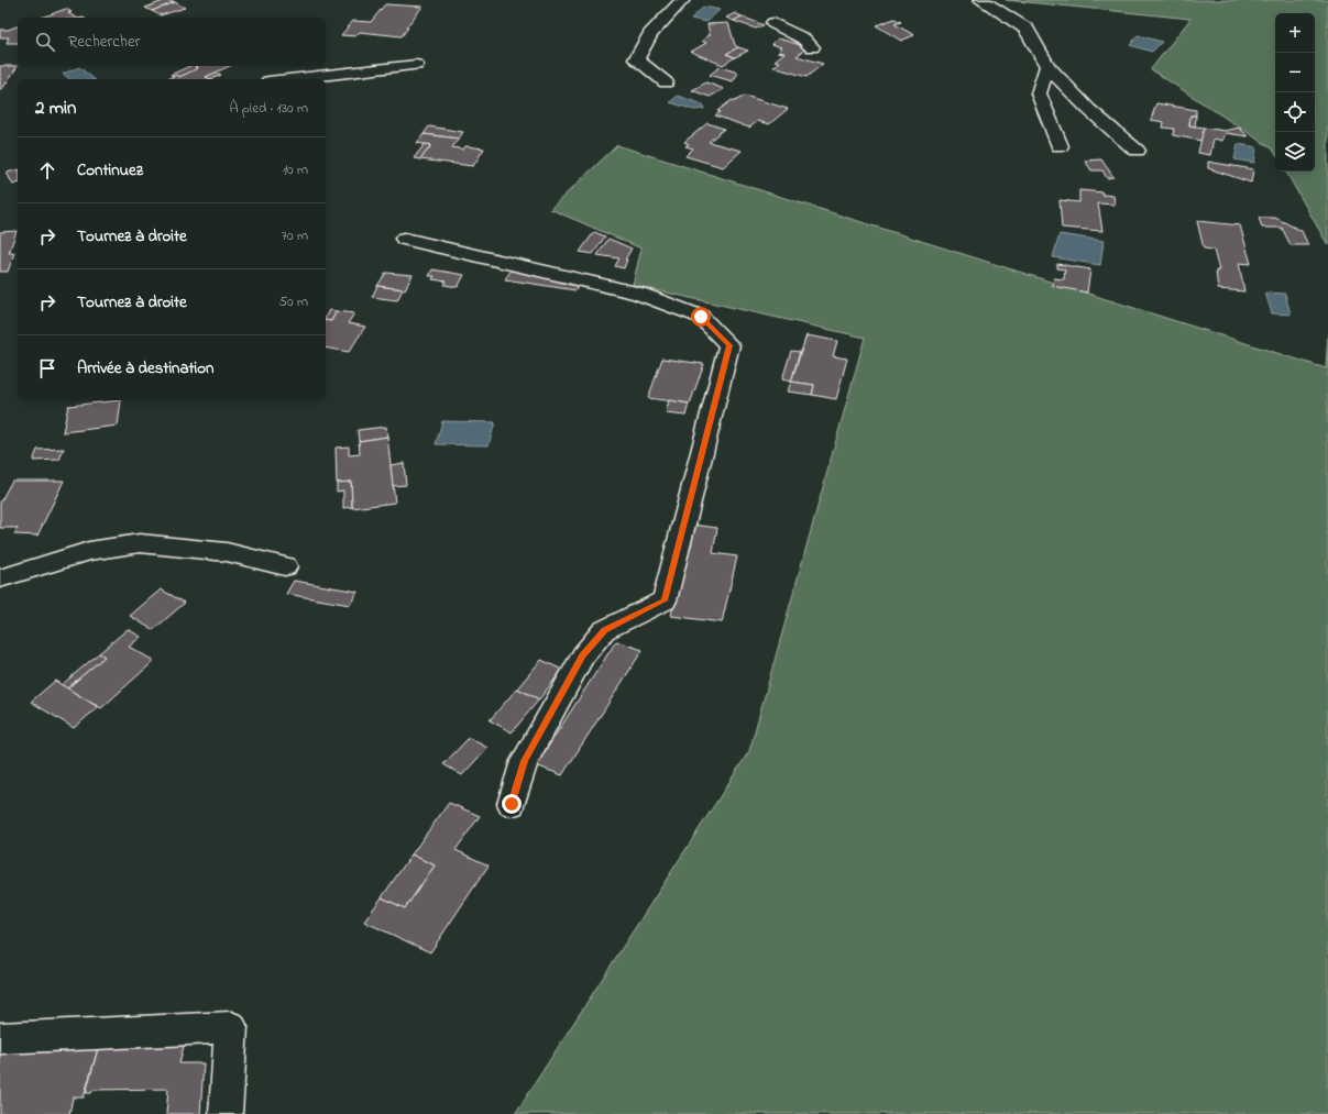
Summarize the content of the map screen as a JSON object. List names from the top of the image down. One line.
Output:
{"page":{"map_buttons":["+","−"],"search":"Rechercher","heading":["2 min","À pied · 130 m"],"list":[["Continuez","10 m"],["Tournez à droite","70 m"],["Tournez à droite","50 m"],"Arrivée à destination"]}}
